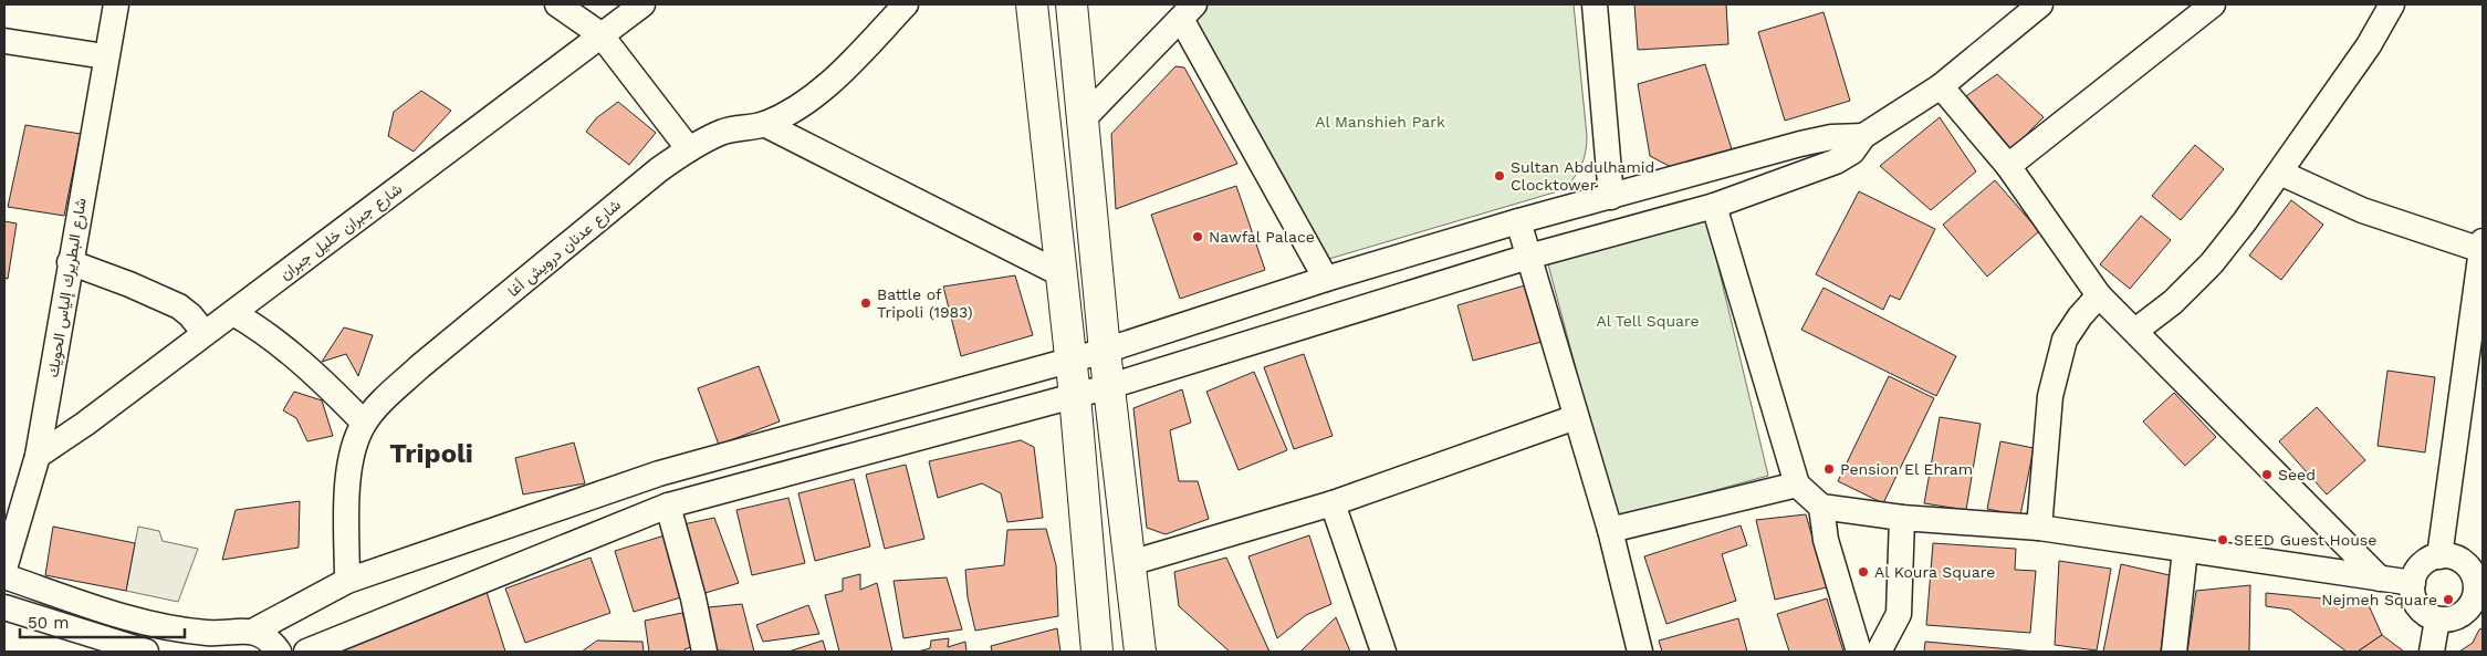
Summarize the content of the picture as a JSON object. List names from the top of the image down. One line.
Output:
{"streets":{"street":["شارع جبران خليل جبران","شارع عدنان درويش أغا","شارع البطريرك إلياس الحويك"]},"crossings":[["شارع جبران خليل جبران","شارع البطريرك إلياس الحويك"]],"districts":["Tripoli"],"parks":["Al Manshieh Park","Al Tell Square"],"places":["Sultan Abdulhamid Clocktower","Nawfal Palace","Battle of Tripoli (1983)","Pension El Ehram","Seed","SEED Guest House","Al Koura Square","Nejmeh Square"],"scale_bar":"50 m"}
